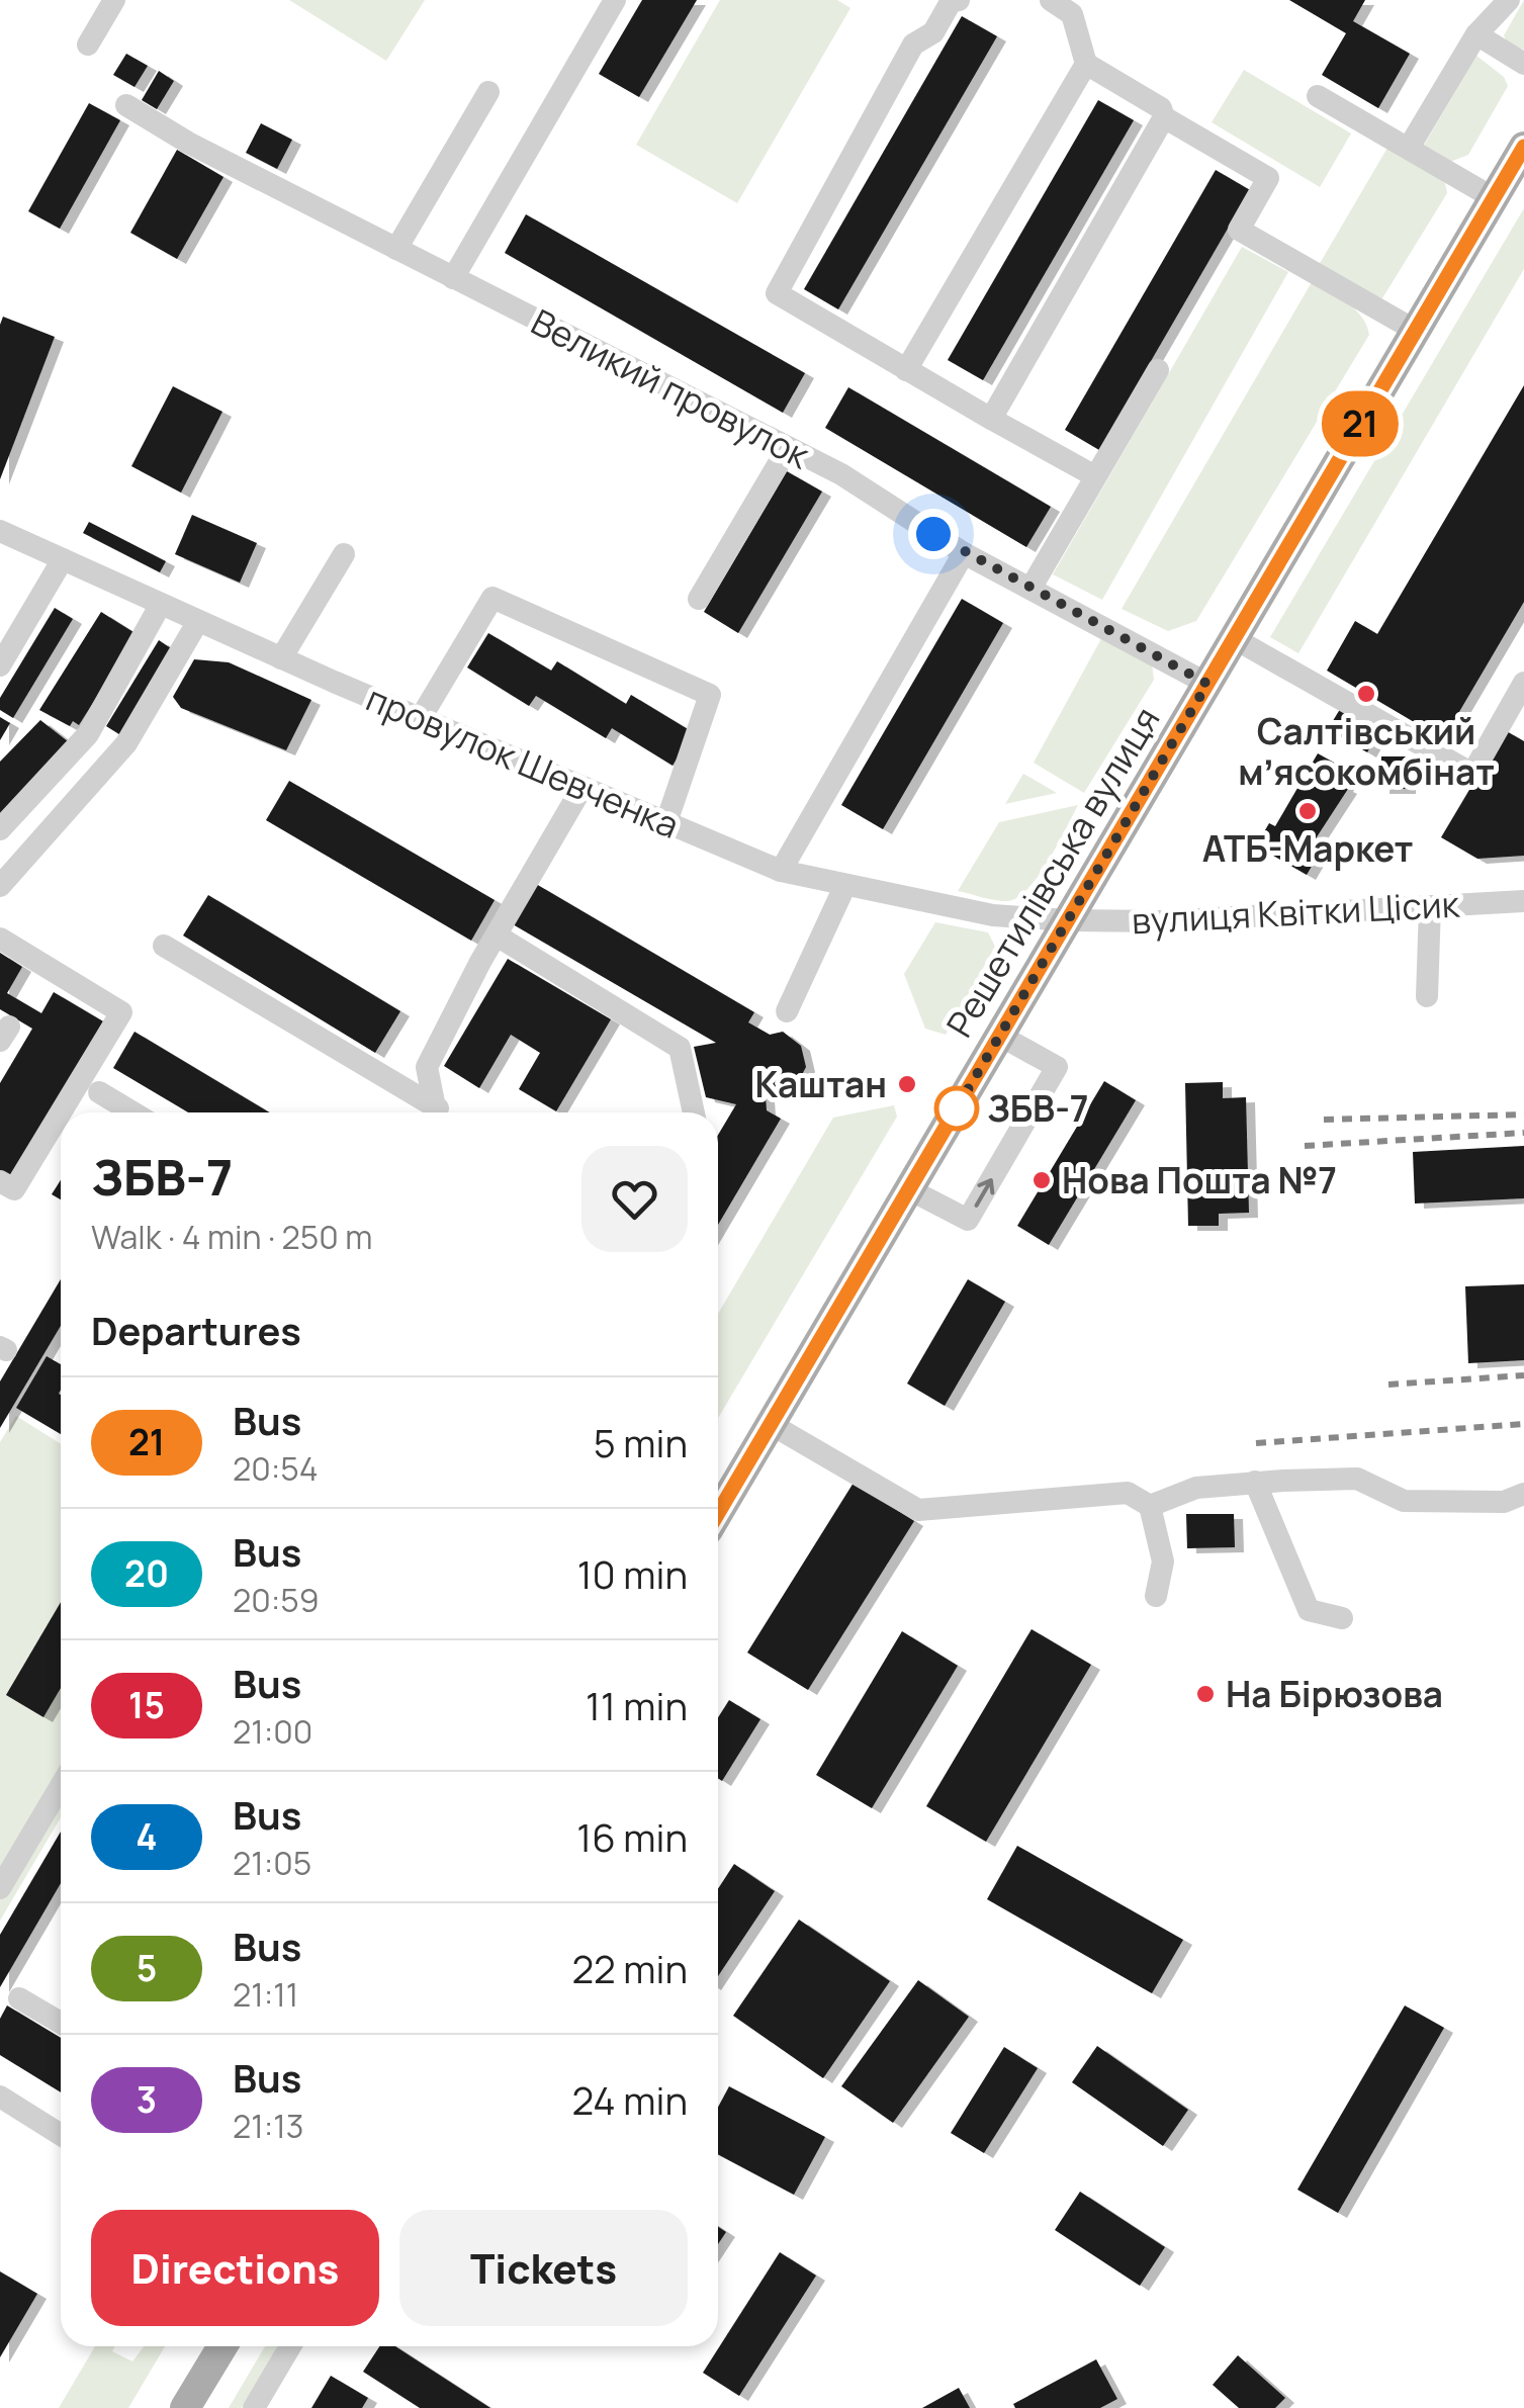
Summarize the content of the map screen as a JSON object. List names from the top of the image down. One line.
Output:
{"streets":{"main road":["Решетилівська вулиця"],"street":["Великий провулок","провулок Шевченка","вулиця Квітки Цісик"]},"crossings":[["Великий провулок","Решетилівська вулиця"],["провулок Шевченка","Решетилівська вулиця"],["провулок Шевченка","вулиця Квітки Цісик"],["Решетилівська вулиця","вулиця Квітки Цісик"]],"places":["Салтівський мʼясокомбінат","АТБ-Маркет","Каштан","ЗБВ-7","Нова Пошта №7","На Бірюзова"],"lines":["bus line 21"],"page":{"on_map":"21","heading":[["ЗБВ-7","Walk · 4 min · 250 m"],"Departures"],"list":[{"mark":"21","name":"Bus","note":"20:54","value":"5 min"},{"mark":"20","name":"Bus","note":"20:59","value":"10 min"},{"mark":"15","name":"Bus","note":"21:00","value":"11 min"},{"mark":"4","name":"Bus","note":"21:05","value":"16 min"},{"mark":"5","name":"Bus","note":"21:11","value":"22 min"},{"mark":"3","name":"Bus","note":"21:13","value":"24 min"}],"buttons":["Directions","Tickets"]}}
